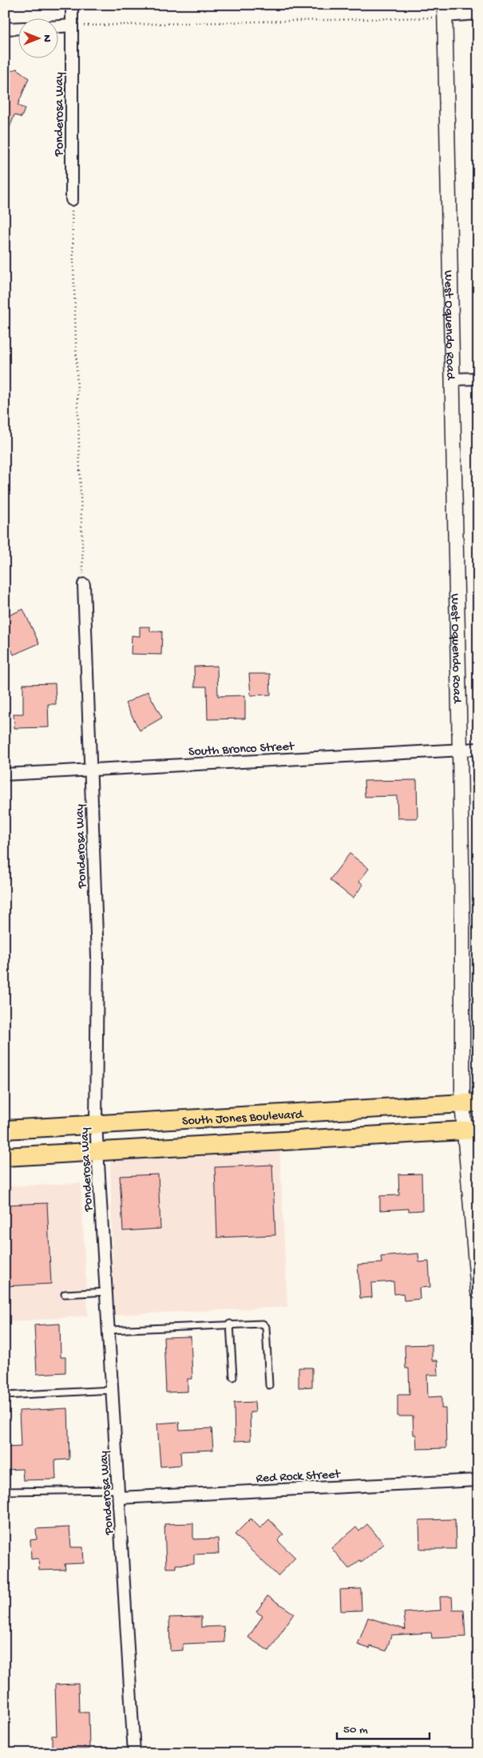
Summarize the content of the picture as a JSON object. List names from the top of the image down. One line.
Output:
{"streets":{"main road":["South Jones Boulevard"],"street":["Ponderosa Way","West Oquendo Road","South Bronco Street","Red Rock Street"]},"crossings":[["Ponderosa Way","South Bronco Street"],["Ponderosa Way","South Jones Boulevard"],["Ponderosa Way","Red Rock Street"],["West Oquendo Road","South Bronco Street"],["West Oquendo Road","South Jones Boulevard"]],"scale_bar":"50 m","north":"right"}
